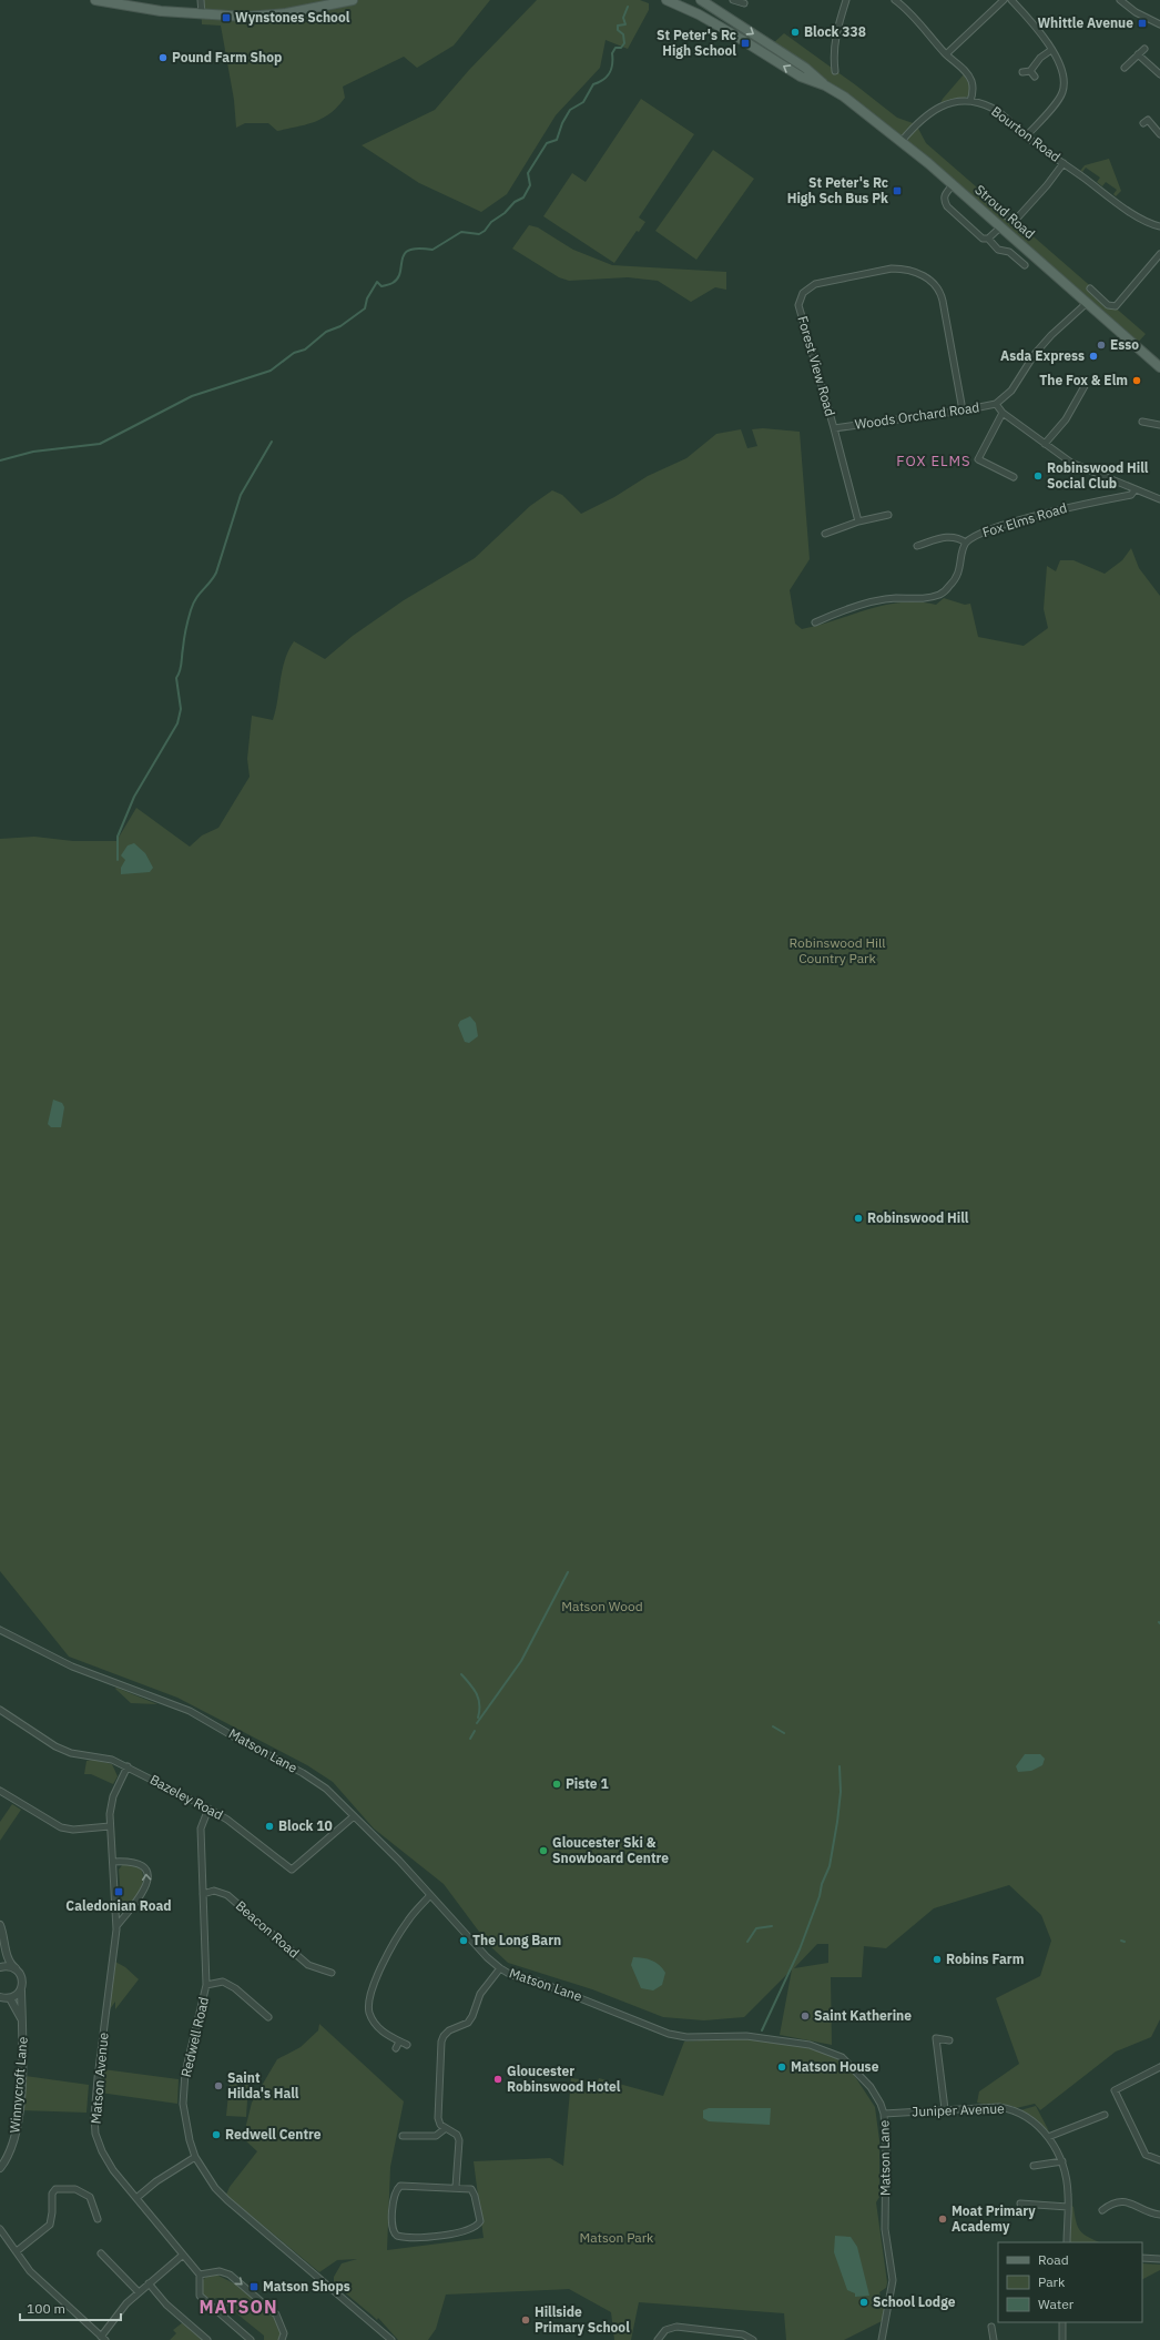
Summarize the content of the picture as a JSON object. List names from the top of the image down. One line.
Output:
{"streets":{"main road":["Stroud Road"],"street":["Bourton Road","Forest View Road","Woods Orchard Road","Fox Elms Road","Matson Lane","Bazeley Road","Beacon Road","Redwell Road","Matson Avenue","Winnycroft Lane","Juniper Avenue"]},"crossings":[["Bourton Road","Stroud Road"],["Stroud Road","Woods Orchard Road"],["Forest View Road","Woods Orchard Road"],["Matson Lane","Bazeley Road"],["Matson Lane","Juniper Avenue"],["Bazeley Road","Redwell Road"],["Bazeley Road","Matson Avenue"],["Beacon Road","Redwell Road"]],"districts":["FOX ELMS","MATSON"],"parks":["Robinswood Hill Country Park","Matson Wood","Matson Park"],"places":{"transit":["Wynstones School","Whittle Avenue","St Peter's Rc High School","St Peter's Rc High Sch Bus Pk","Caledonian Road","Matson Shops"],"other":["Block 338","Pound Farm Shop","Esso","Asda Express","The Fox & Elm","Robinswood Hill Social Club","Robinswood Hill","Piste 1","Block 10","Gloucester Ski & Snowboard Centre","The Long Barn","Robins Farm","Saint Katherine","Matson House","Gloucester Robinswood Hotel","Saint Hilda's Hall","Redwell Centre","Moat Primary Academy","School Lodge","Hillside Primary School"]},"legend":["Road","Park","Water"],"scale_bar":"100 m"}
